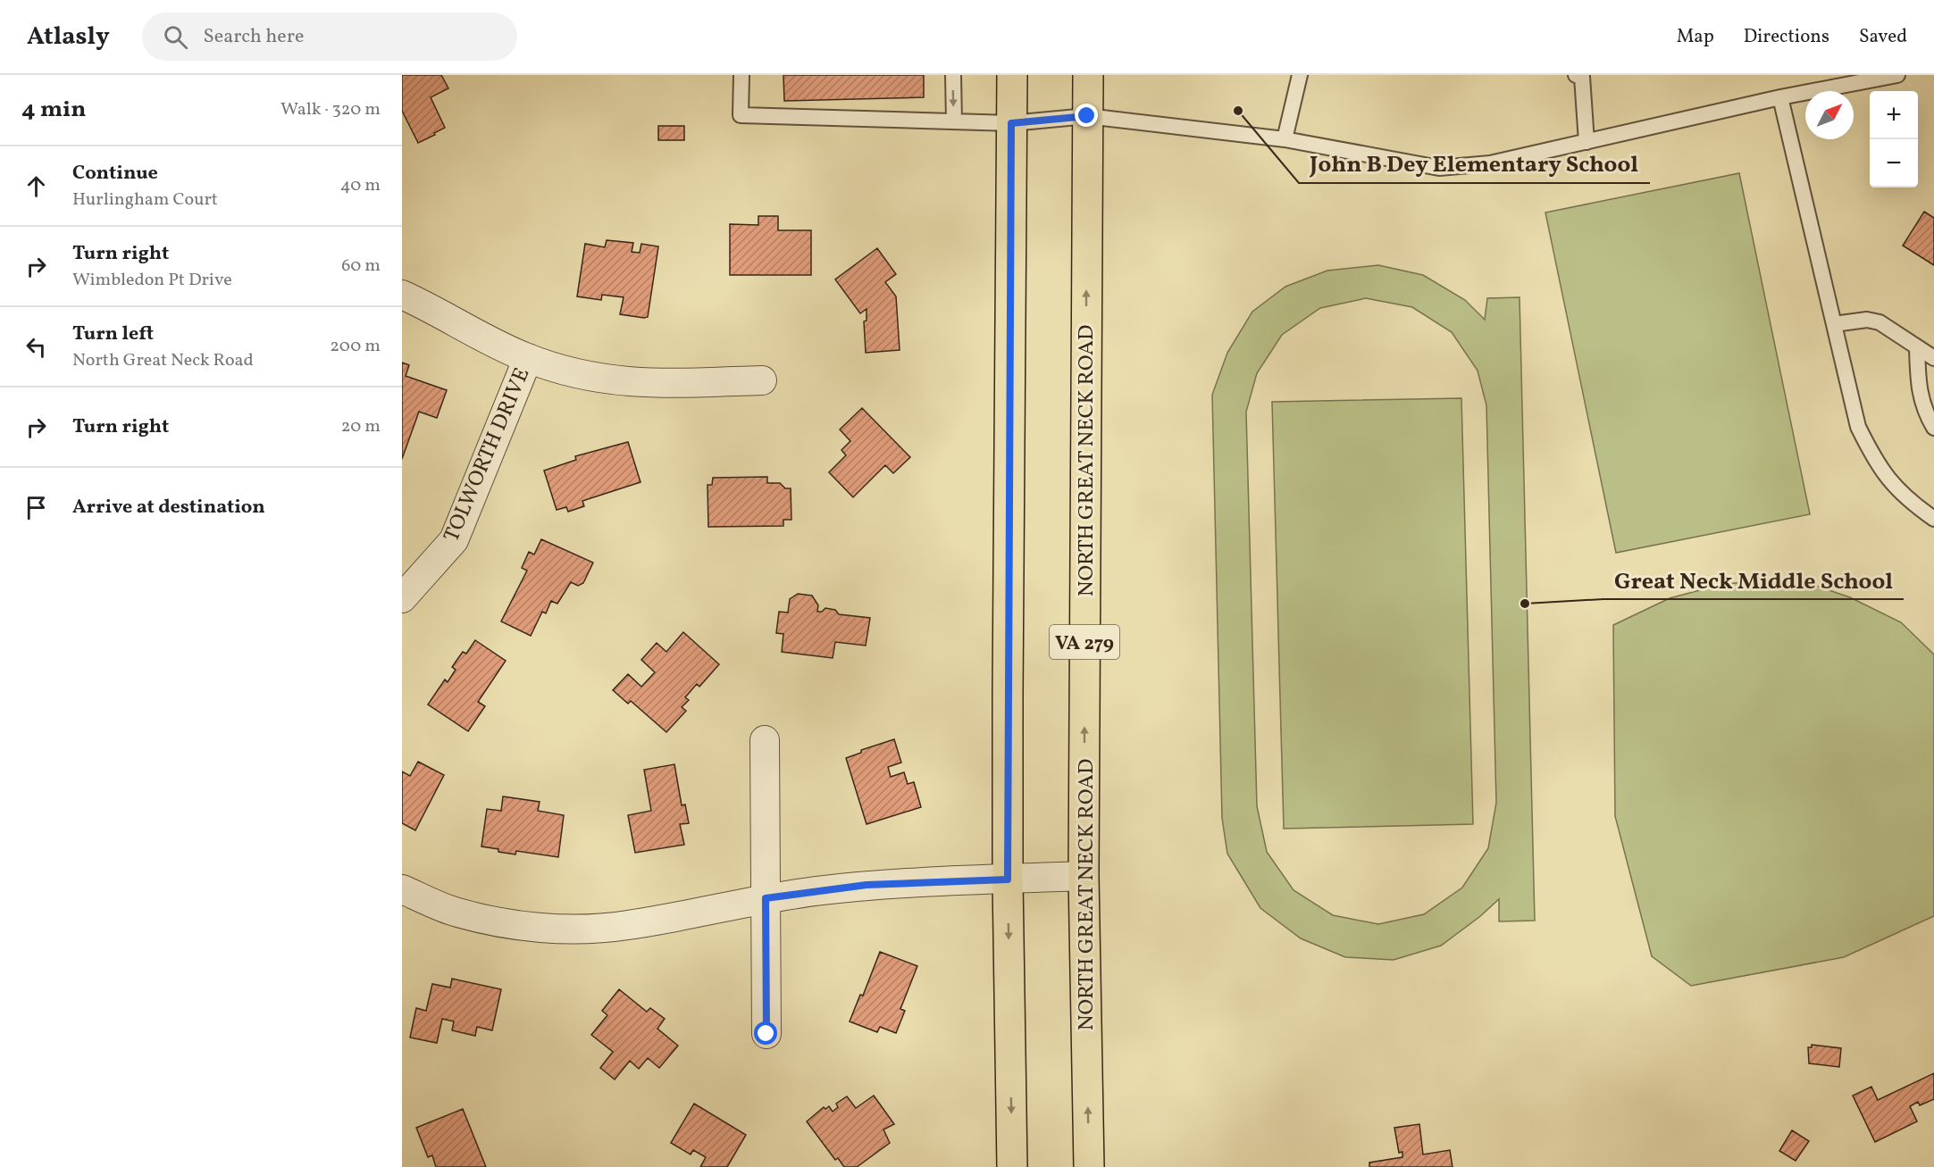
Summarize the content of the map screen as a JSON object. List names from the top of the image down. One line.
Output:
{"streets":{"main road":["NORTH GREAT NECK ROAD","VA 279"],"street":["TOLWORTH DRIVE"]},"places":["John B Dey Elementary School","Great Neck Middle School"],"north":"top right","page":{"header":"Atlasly","search":"Search here","nav":["Map","Directions","Saved"],"heading":["4 min","Walk · 320 m"],"map_buttons":["+","−"],"list":[["Continue","Hurlingham Court","40 m"],["Turn right","Wimbledon Pt Drive","60 m"],["Turn left","North Great Neck Road","200 m"],["Turn right","20 m"],"Arrive at destination"]}}
